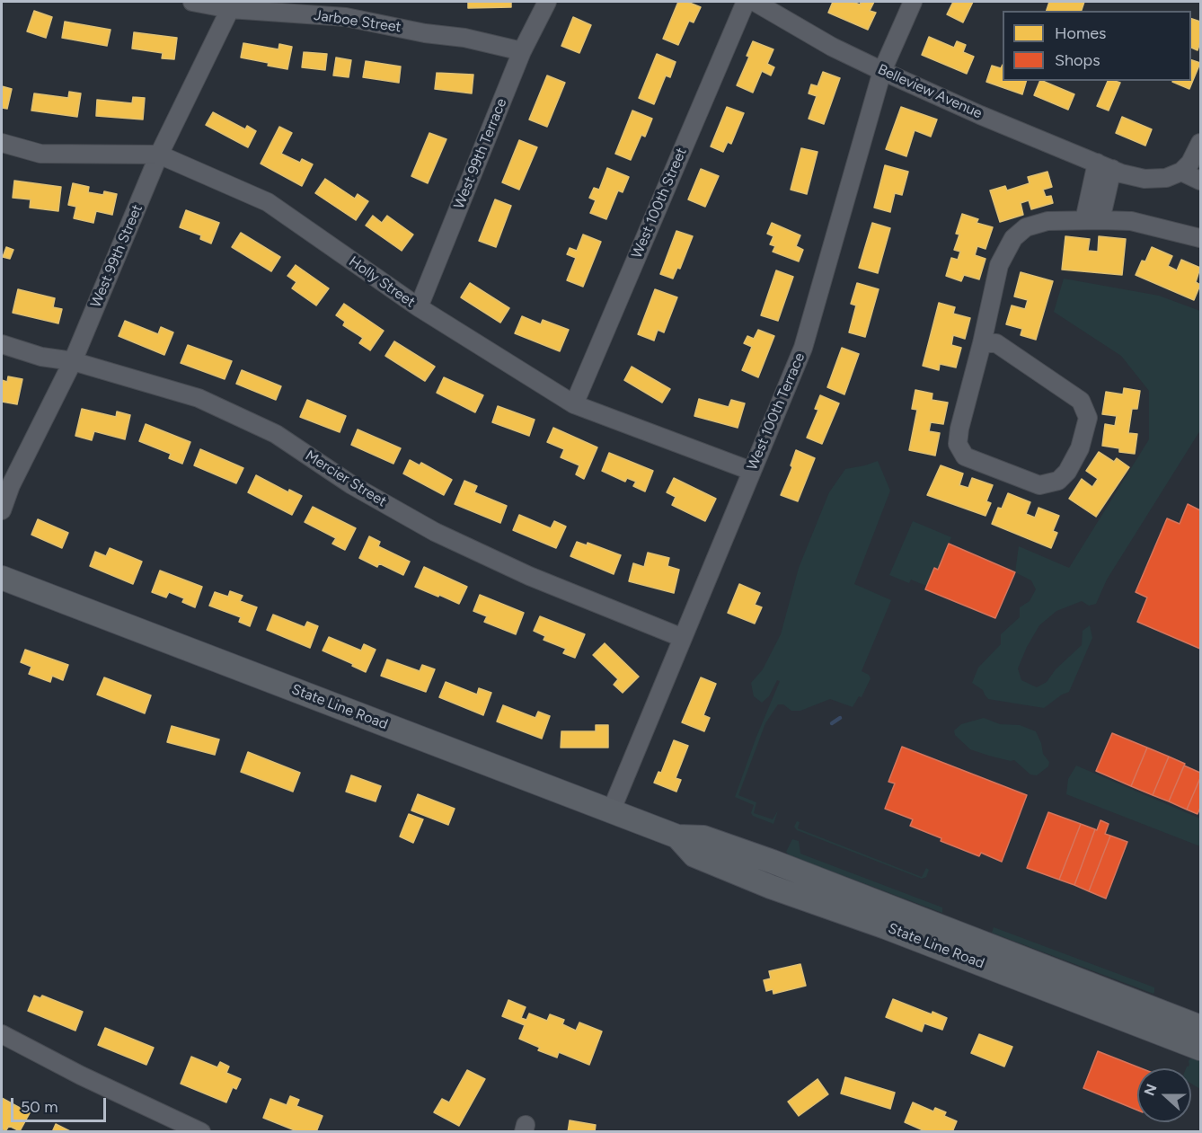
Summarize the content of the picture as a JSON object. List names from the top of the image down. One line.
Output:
{"streets":{"main road":["State Line Road"],"street":["Jarboe Street","Belleview Avenue","West 99th Terrace","West 100th Street","West 99th Street","Holly Street","West 100th Terrace","Mercier Street"]},"crossings":[["Jarboe Street","West 99th Terrace"],["Jarboe Street","West 99th Street"],["Belleview Avenue","West 100th Terrace"],["West 99th Terrace","Holly Street"],["West 100th Street","Holly Street"],["West 99th Street","Holly Street"],["West 99th Street","Mercier Street"],["Holly Street","West 100th Terrace"],["West 100th Terrace","Mercier Street"],["West 100th Terrace","State Line Road"]],"legend":["Homes","Shops"],"scale_bar":"50 m","north":"left"}
